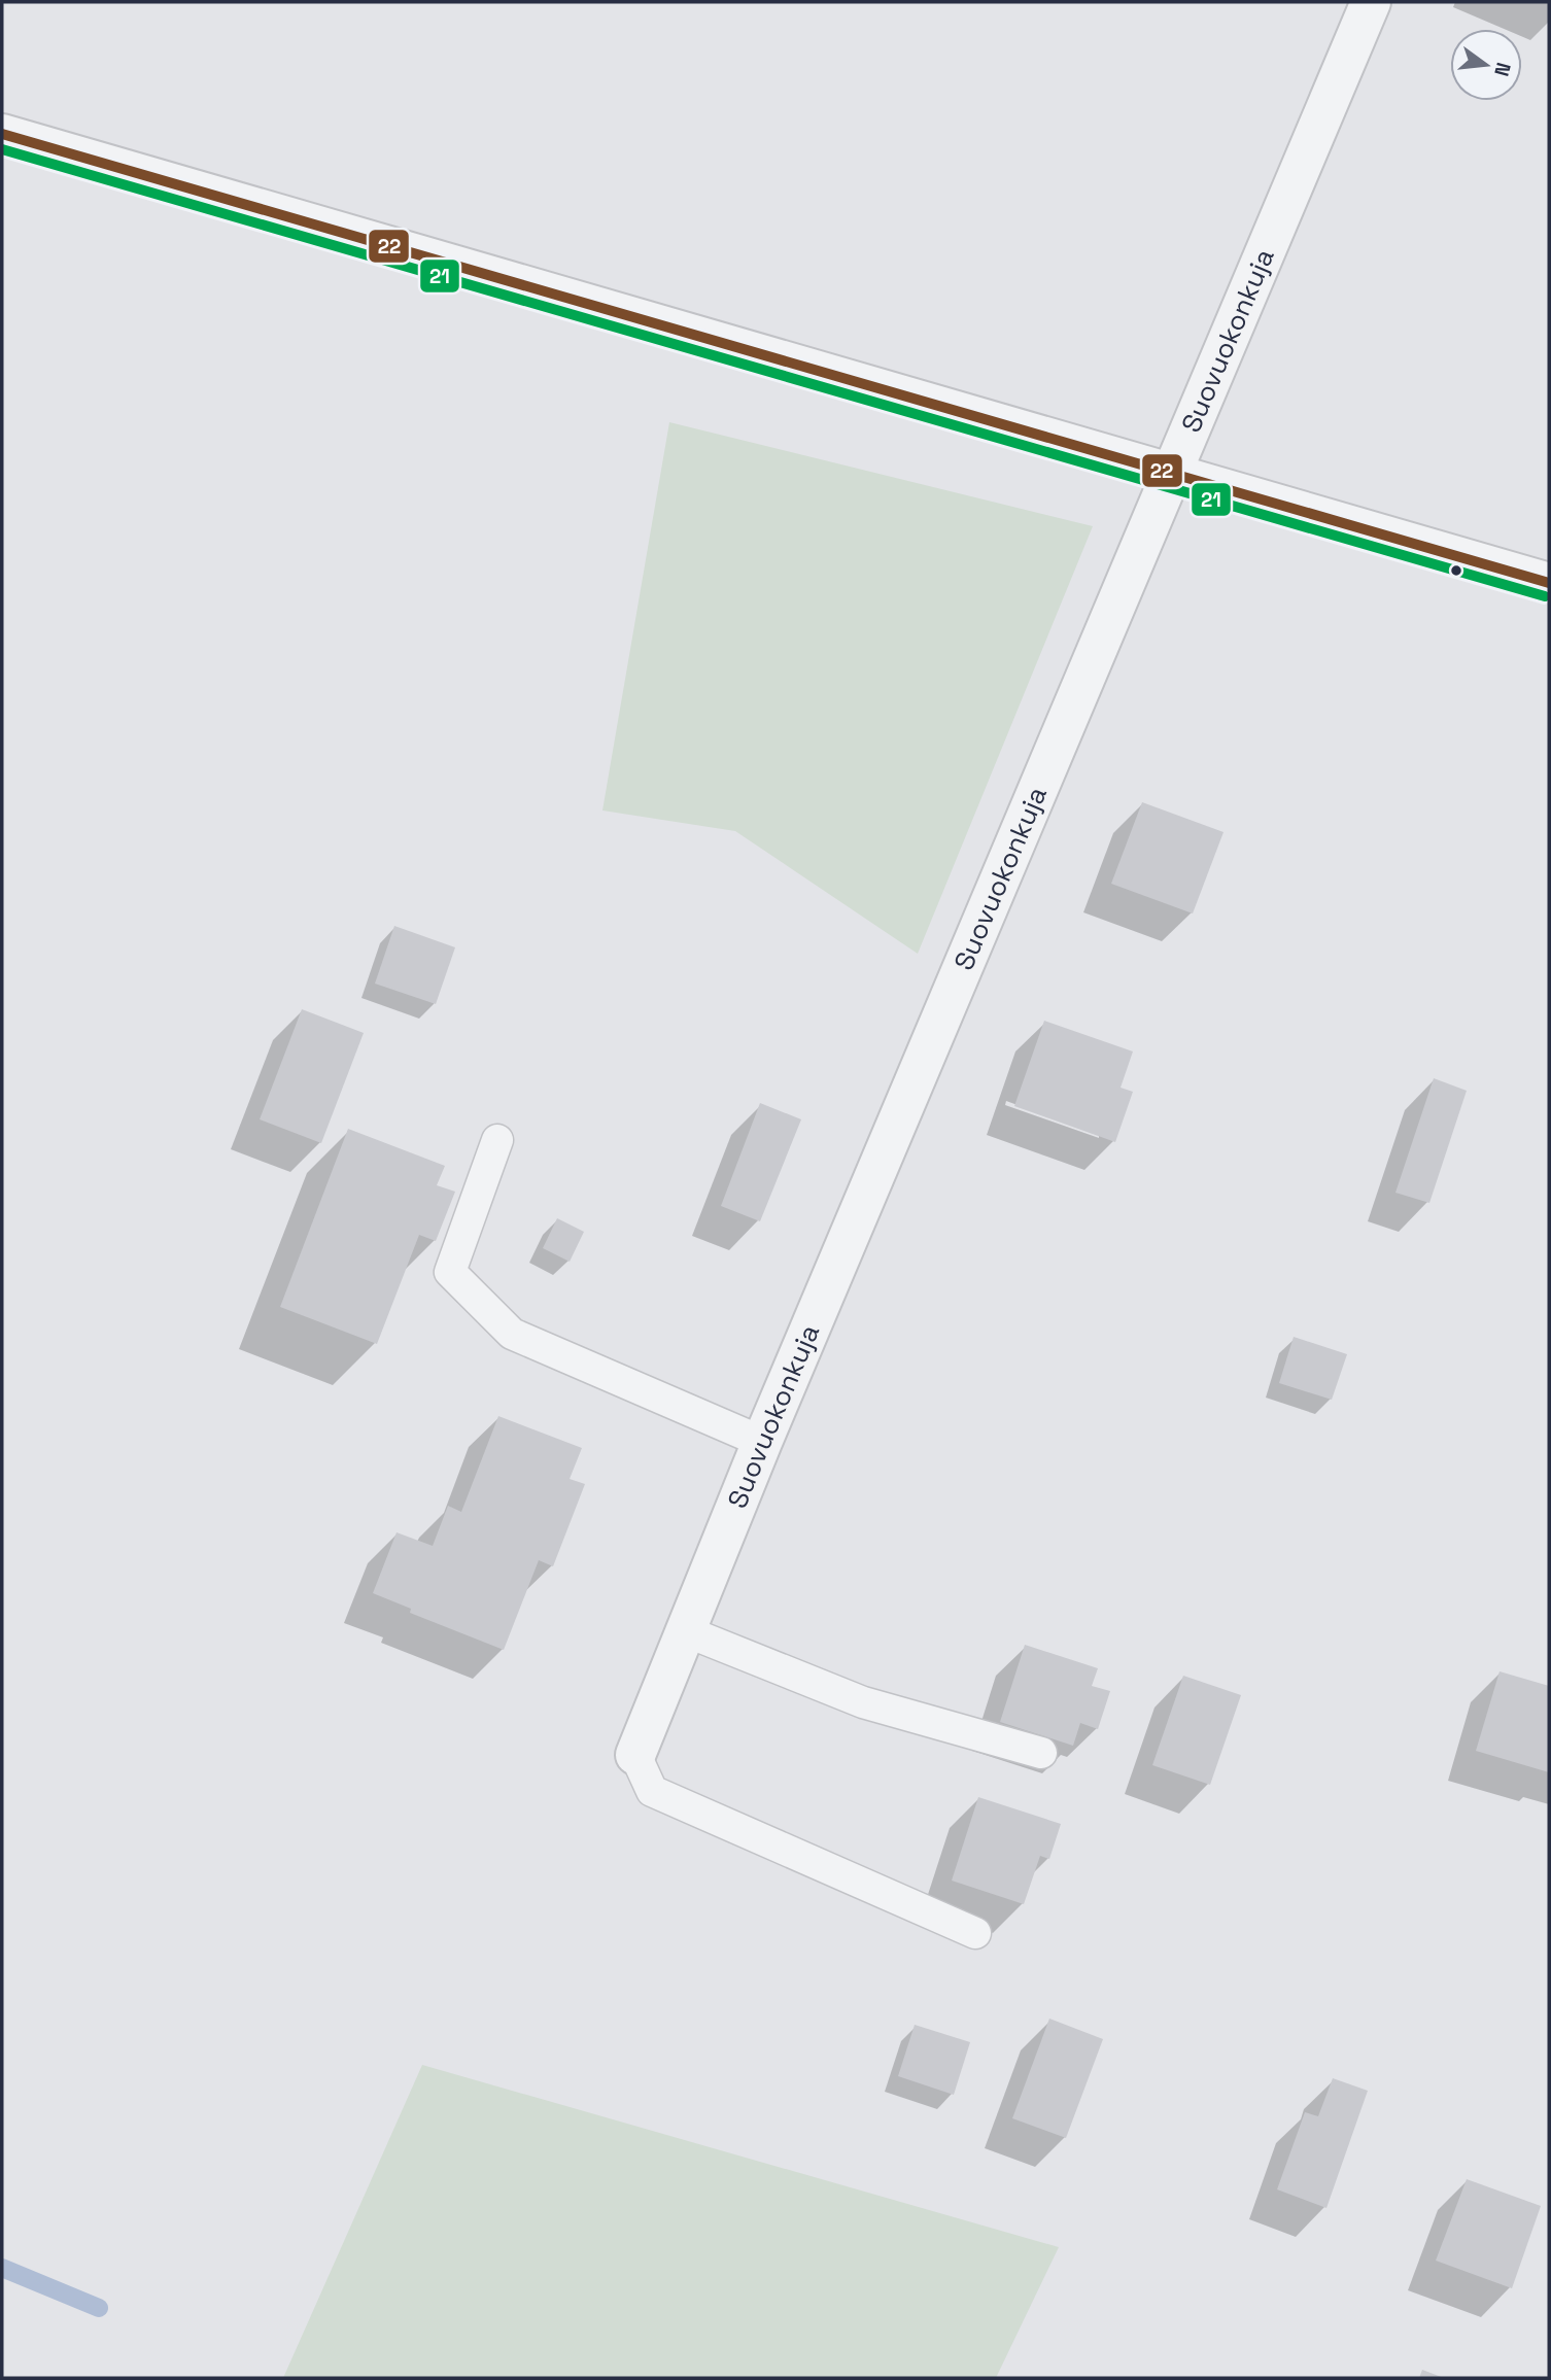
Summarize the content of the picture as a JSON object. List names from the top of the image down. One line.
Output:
{"streets":{"street":["Suovuokonkuja"]},"lines":["transit line 22","transit line 21"],"north":"right"}
